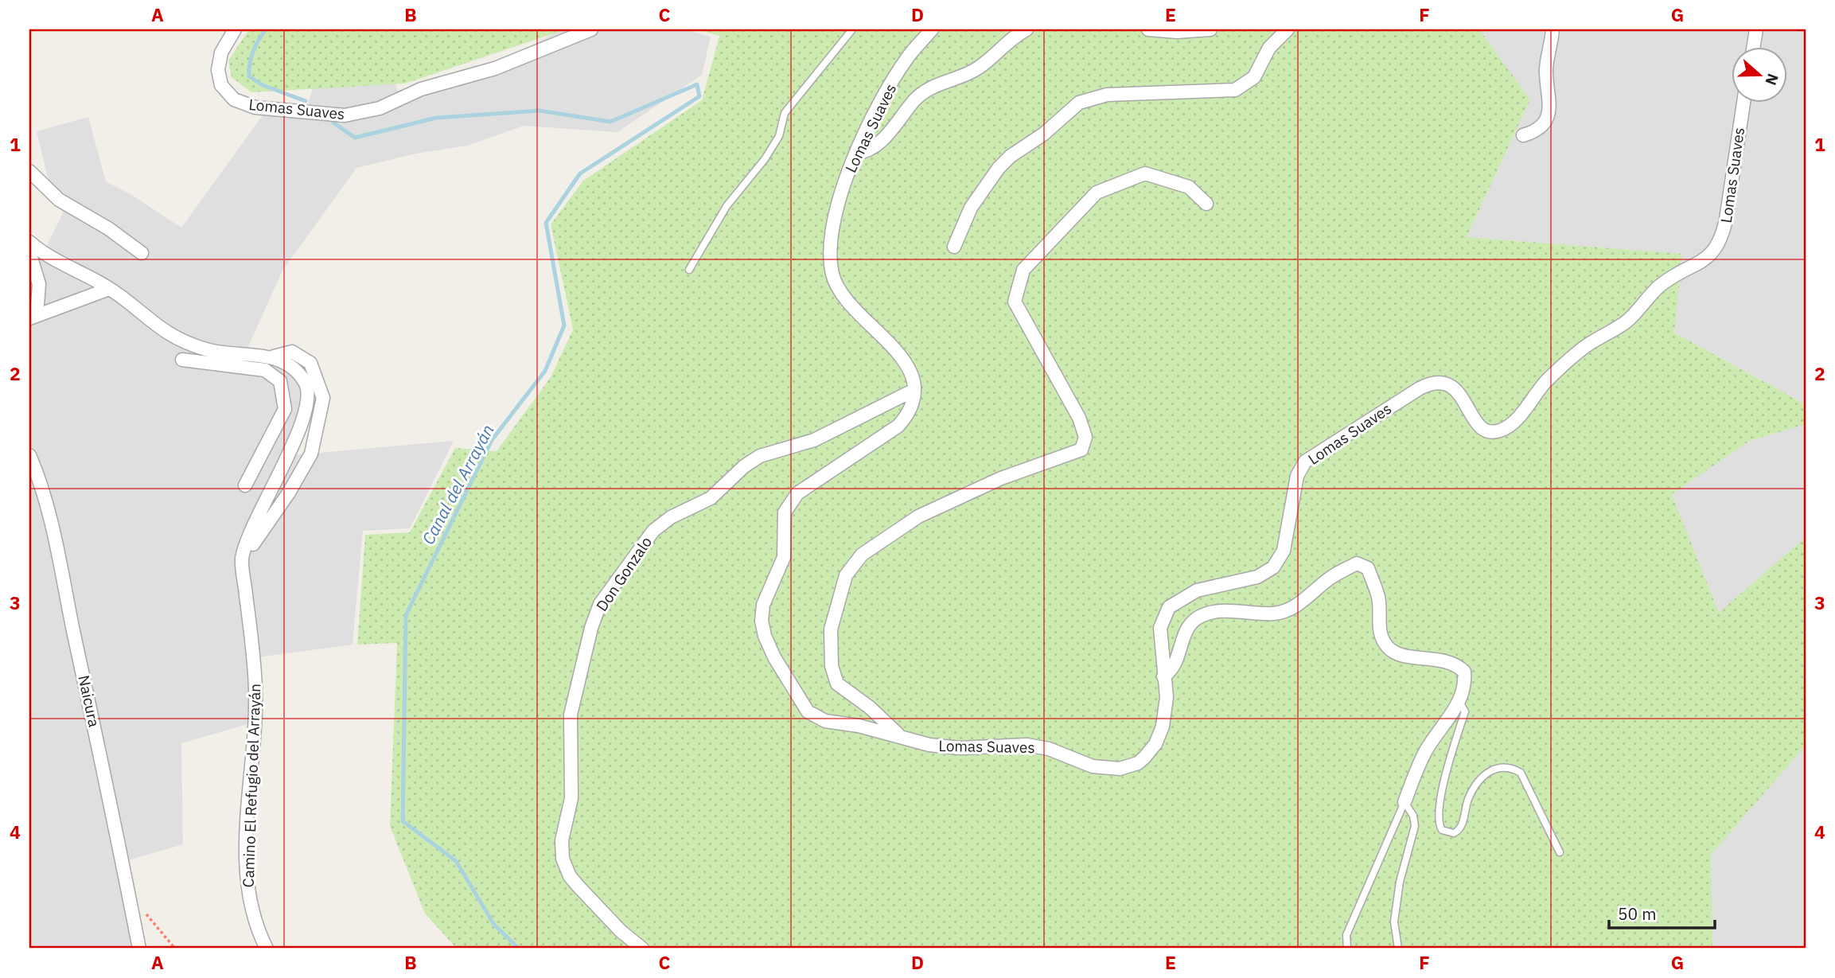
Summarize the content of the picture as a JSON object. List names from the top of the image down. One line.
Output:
{"streets":{"street":["Lomas Suaves","Don Gonzalo","Naicura","Camino El Refugio del Arrayán"]},"crossings":[["Lomas Suaves","Don Gonzalo"]],"water":["Canal del Arrayán"],"scale_bar":"50 m","north":"right","grid":{"columns":["A","B","C","D","E","F","G"],"rows":["1","2","3","4"]}}
